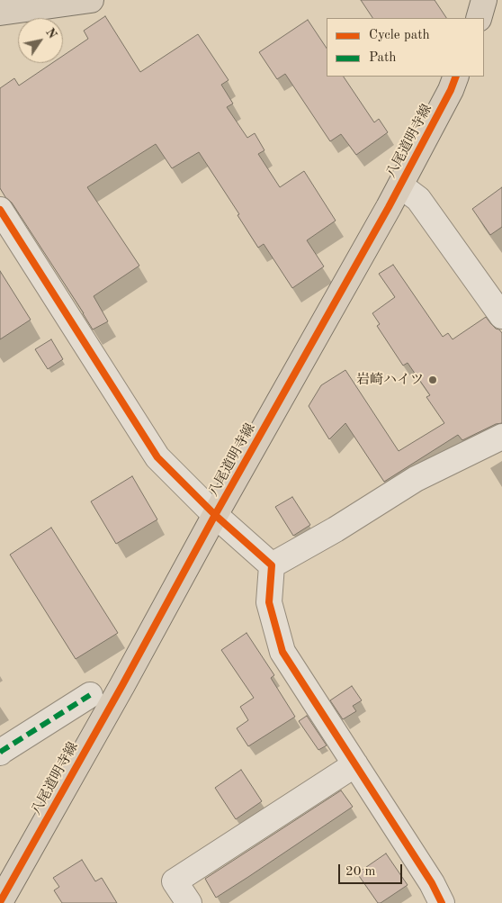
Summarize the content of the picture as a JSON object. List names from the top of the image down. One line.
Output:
{"streets":{"main road":["八尾道明寺線"]},"places":["岩崎ハイツ"],"legend":["Cycle path","Path"],"scale_bar":"20 m","north":"top right"}
